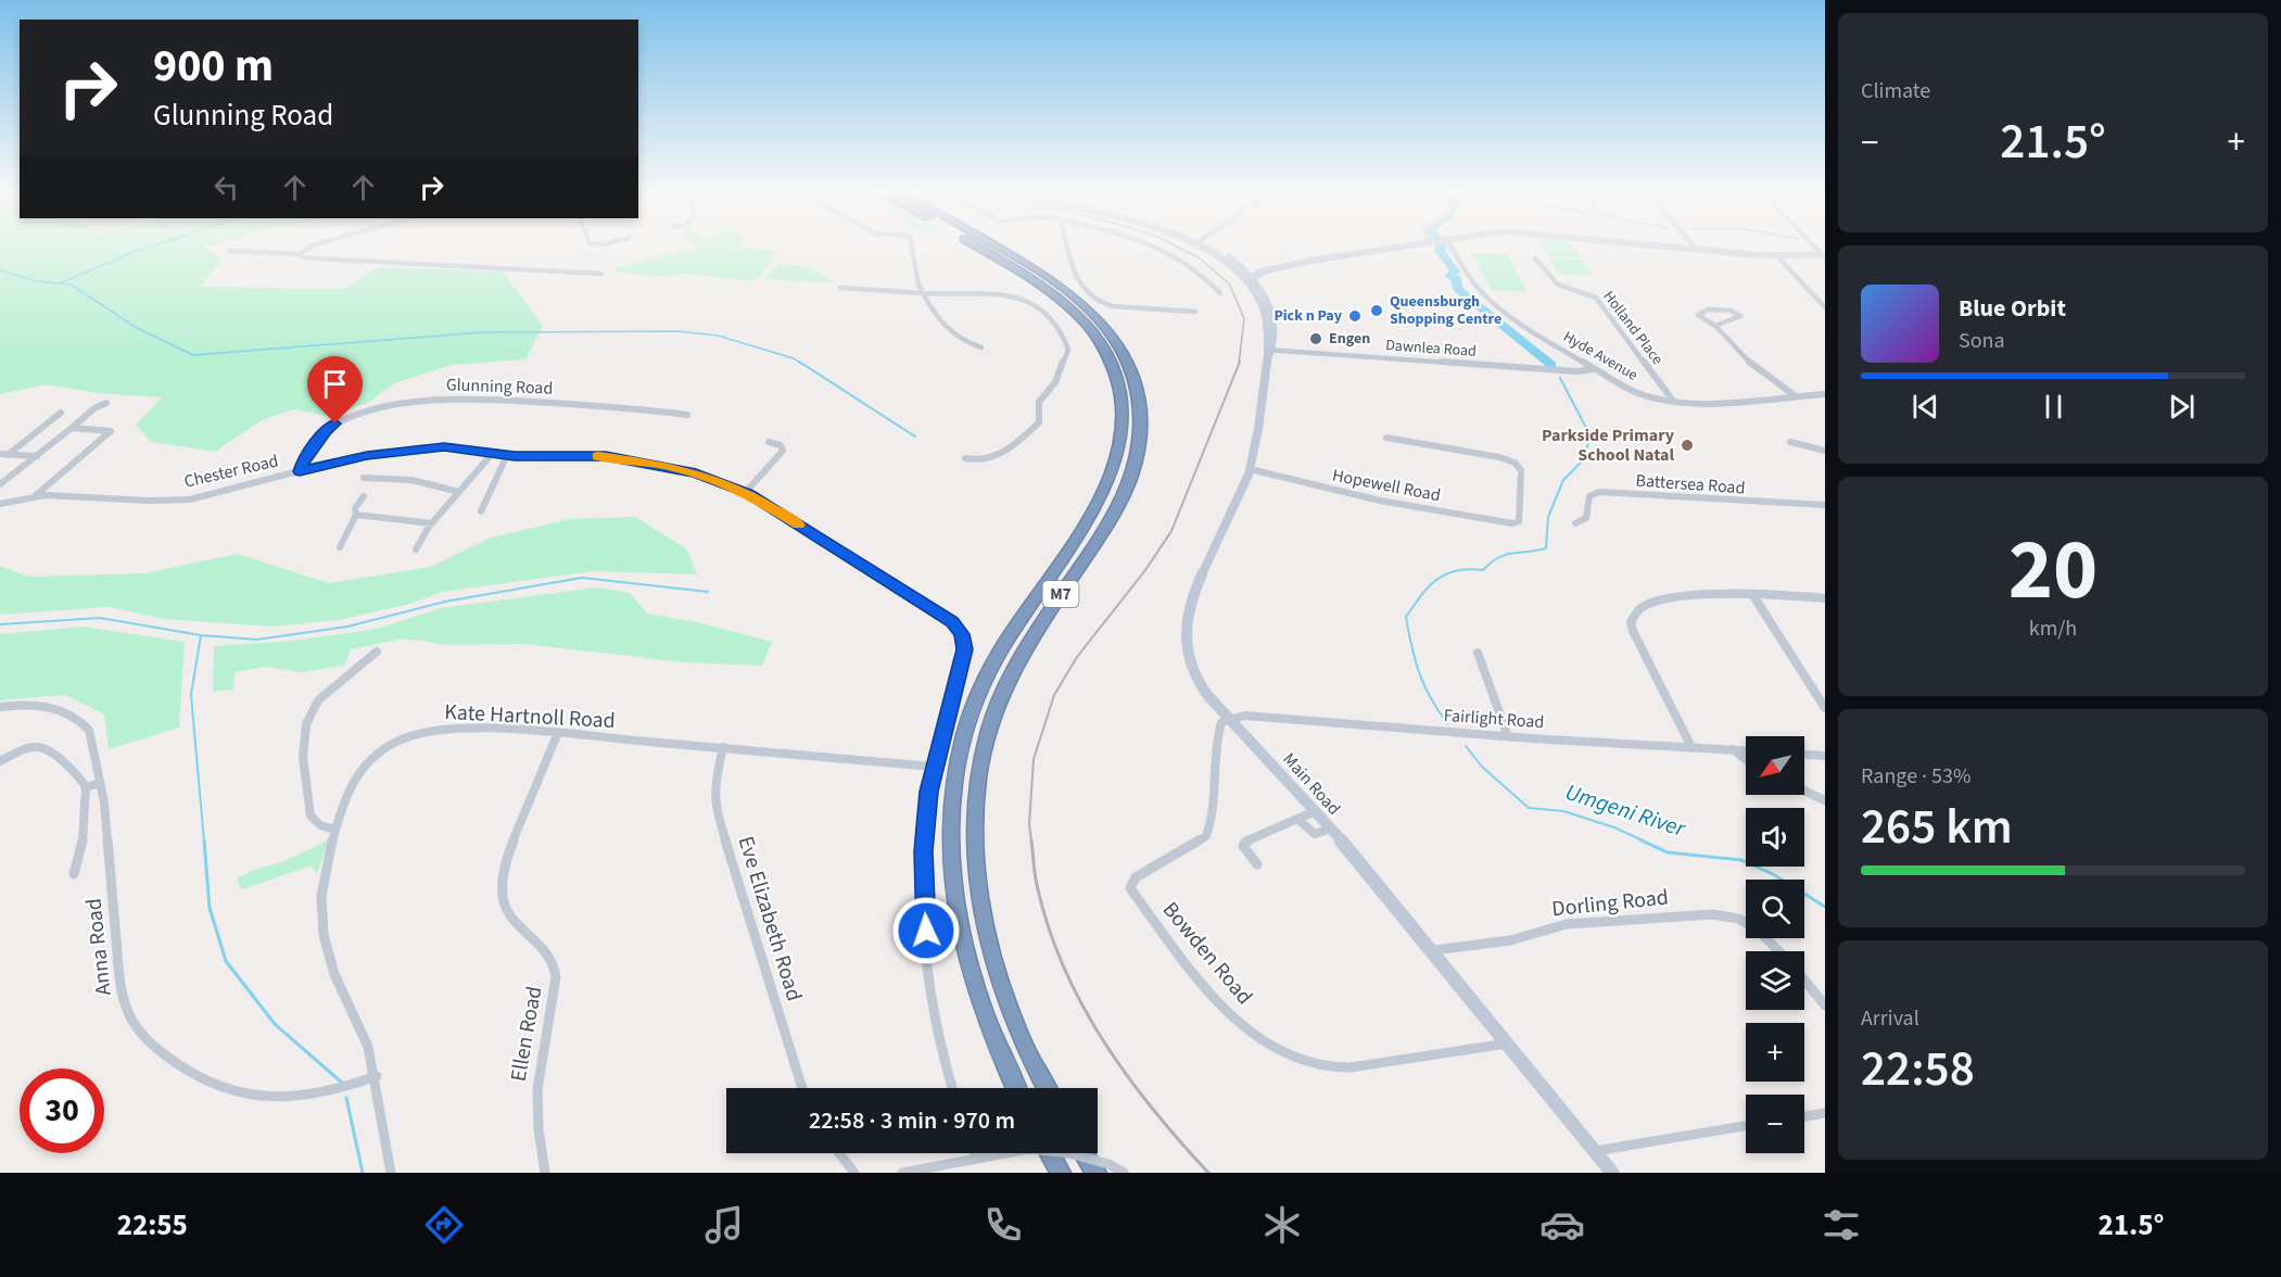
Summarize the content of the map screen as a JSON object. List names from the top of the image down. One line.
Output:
{"streets":{"highway":["M7"],"main road":["Main Road"],"street":["Holland Place","Dawnlea Road","Hyde Avenue","Glunning Road","Chester Road","Battersea Road","Hopewell Road","Kate Hartnoll Road","Fairlight Road","Dorling Road","Eve Elizabeth Road","Anna Road","Bowden Road","Ellen Road"]},"crossings":[["Holland Place","Hyde Avenue"],["Dawnlea Road","Hyde Avenue"],["Dawnlea Road","Main Road"],["Glunning Road","Chester Road"],["Chester Road","Kate Hartnoll Road"],["Hopewell Road","Main Road"],["Kate Hartnoll Road","Eve Elizabeth Road"],["Kate Hartnoll Road","Anna Road"],["Kate Hartnoll Road","Ellen Road"],["Fairlight Road","Main Road"],["Fairlight Road","Bowden Road"],["Main Road","Dorling Road"],["Main Road","Bowden Road"]],"water":["Umgeni River"],"places":["Queensburgh Shopping Centre","Pick n Pay","Engen","Parkside Primary School Natal"],"north":"bottom left","page":{"tile":["Climate",["20","km/h"],["Range · 53%","265 km"],["Arrival","22:58"]],"turn":["900 m","Glunning Road"],"heat":["−","21.5°","+"],"song":["Blue Orbit","Sona"],"map_buttons":["+","−"],"limit":"30","trip":"22:58 · 3 min · 970 m","tabs":["22:55","21.5°"]}}
